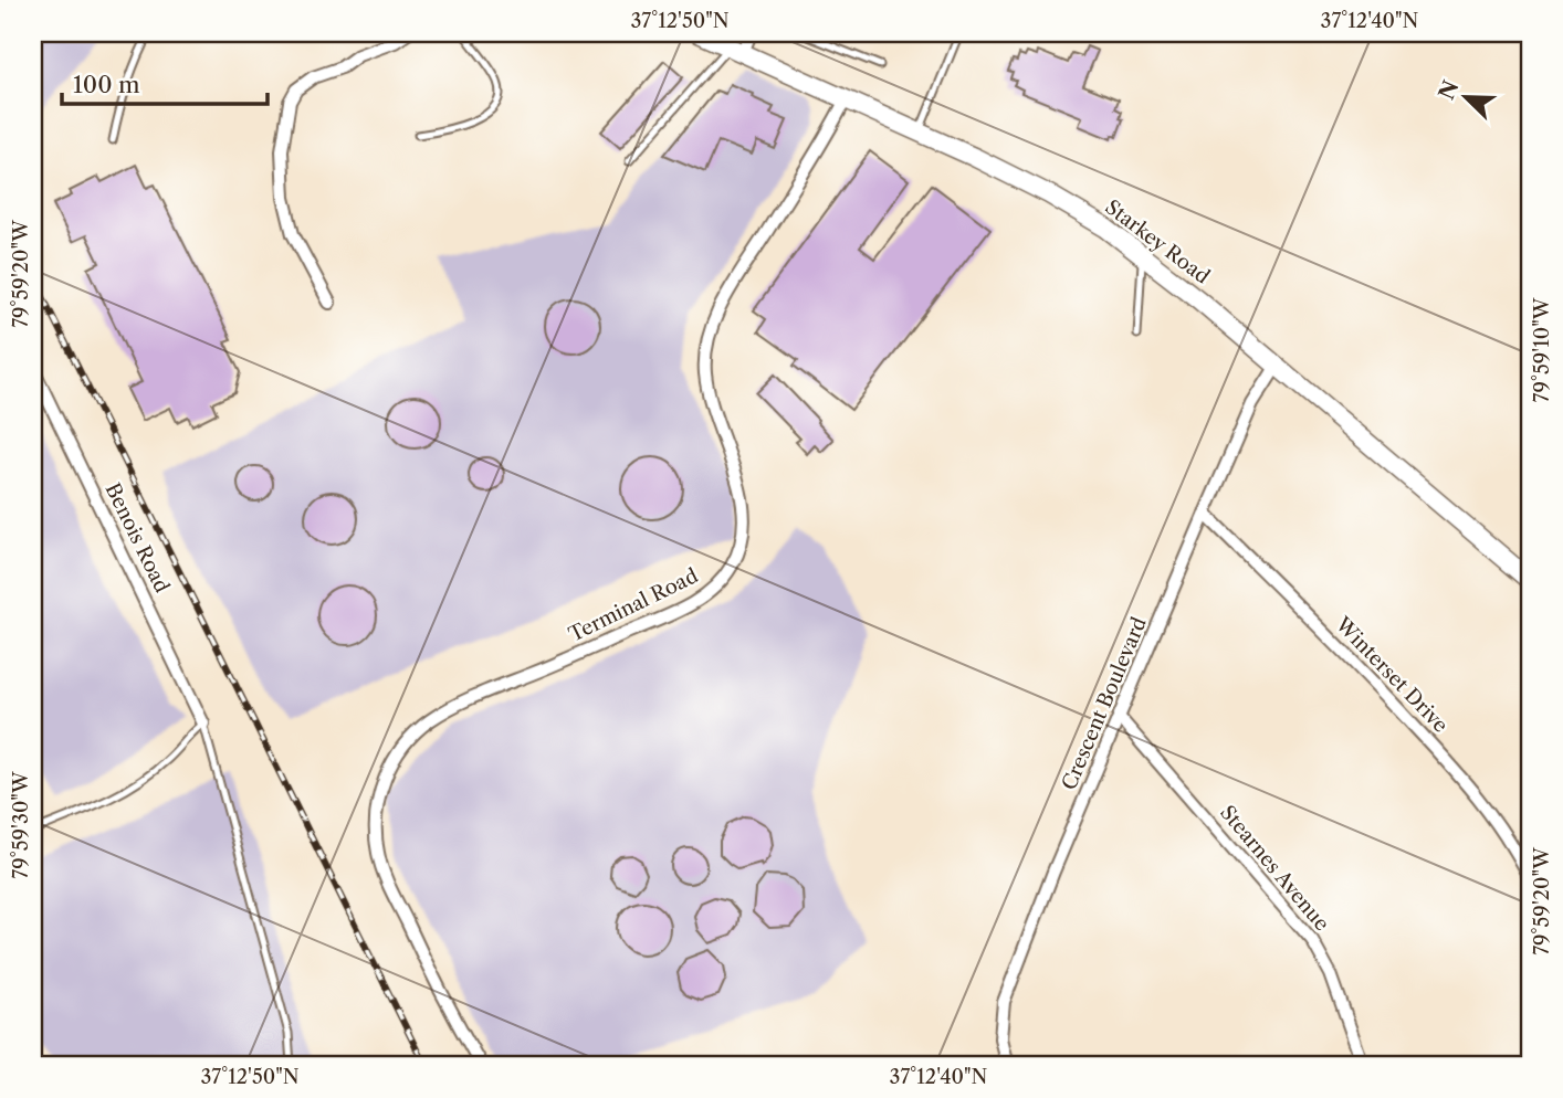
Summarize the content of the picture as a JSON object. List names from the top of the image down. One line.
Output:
{"streets":{"main road":["Starkey Road"],"street":["Benois Road","Terminal Road","Winterset Drive","Crescent Boulevard","Stearnes Avenue"]},"crossings":[["Starkey Road","Terminal Road"],["Starkey Road","Crescent Boulevard"],["Winterset Drive","Crescent Boulevard"],["Crescent Boulevard","Stearnes Avenue"]],"scale_bar":"100 m","north":"top left","coordinates":["37°12'50\"N","37°12'40\"N","79°59'20\"W","79°59'10\"W","79°59'30\"W"]}
